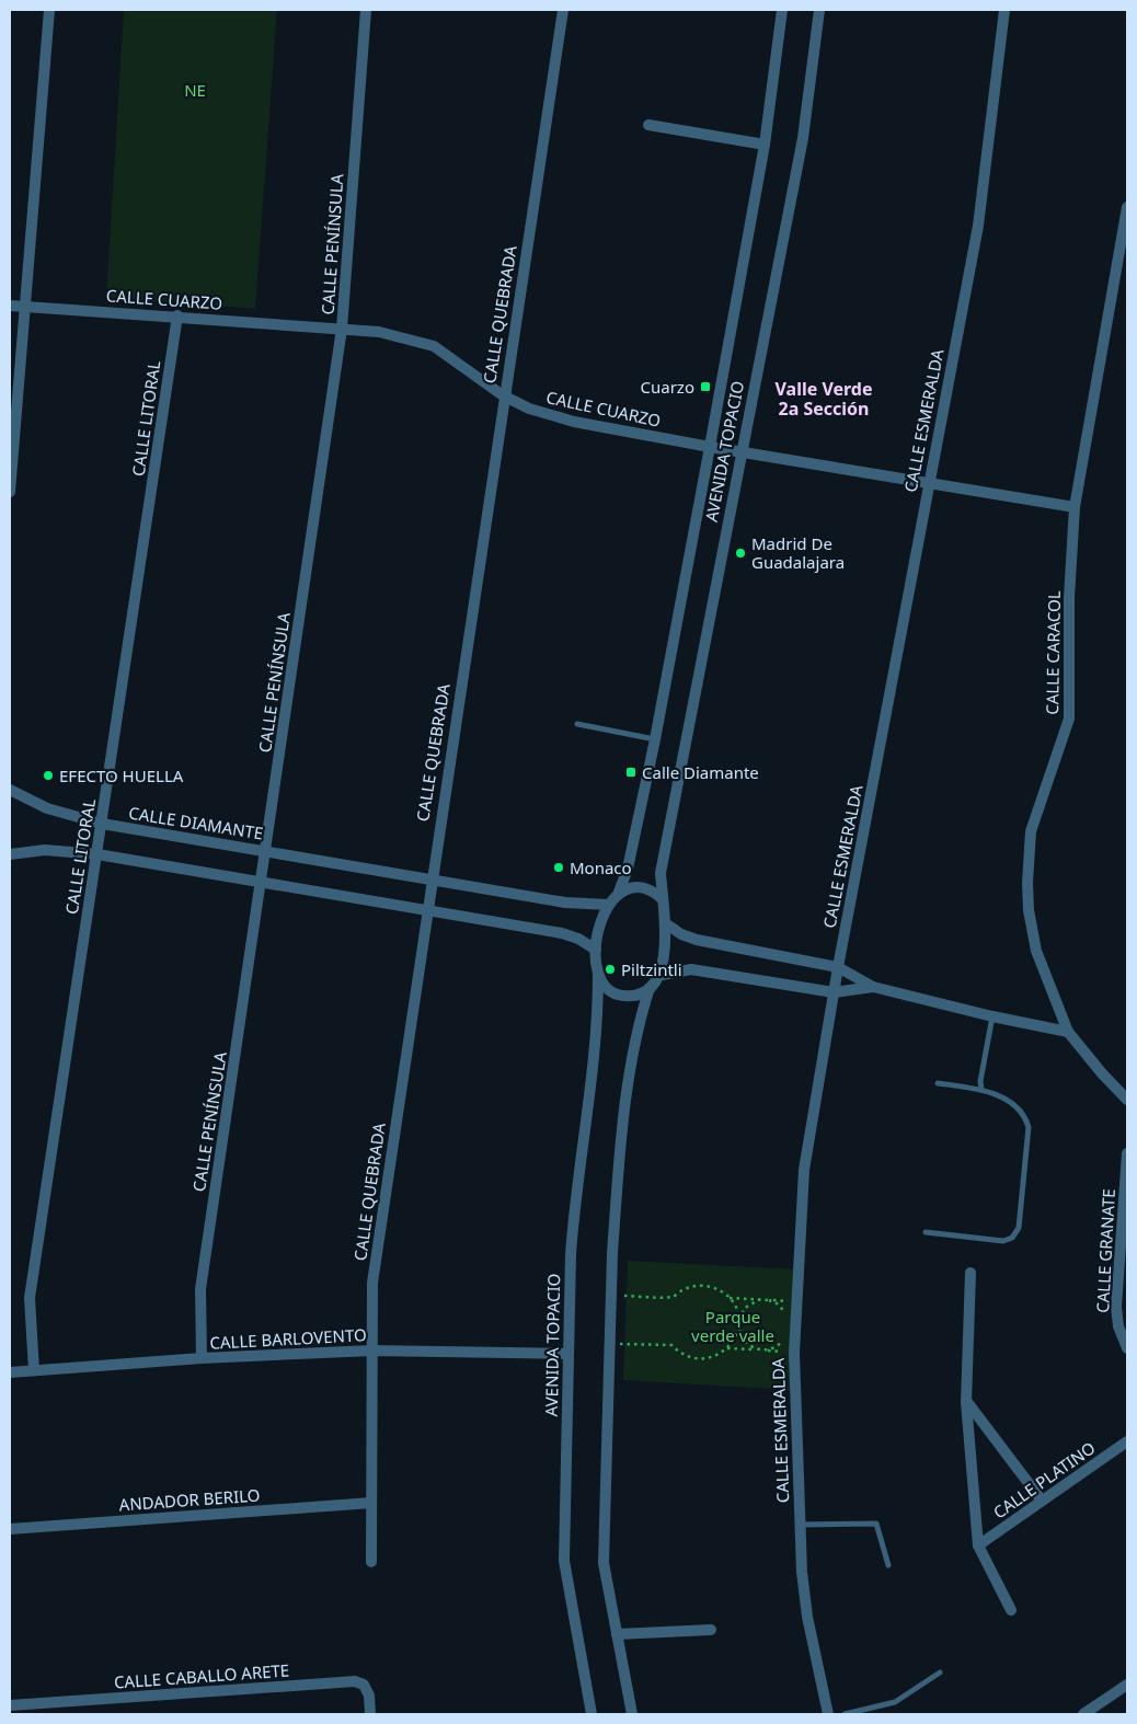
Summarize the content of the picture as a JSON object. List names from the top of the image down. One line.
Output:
{"streets":{"street":["CALLE PENÍNSULA","CALLE CUARZO","CALLE QUEBRADA","CALLE LITORAL","CALLE ESMERALDA","AVENIDA TOPACIO","CALLE CARACOL","CALLE DIAMANTE","CALLE GRANATE","CALLE BARLOVENTO","CALLE PLATINO","ANDADOR BERILO","CALLE CABALLO ARETE"]},"crossings":[["CALLE PENÍNSULA","CALLE CUARZO"],["CALLE PENÍNSULA","CALLE DIAMANTE"],["CALLE PENÍNSULA","CALLE BARLOVENTO"],["CALLE CUARZO","CALLE QUEBRADA"],["CALLE CUARZO","CALLE LITORAL"],["CALLE CUARZO","CALLE ESMERALDA"],["CALLE CUARZO","AVENIDA TOPACIO"],["CALLE CUARZO","CALLE CARACOL"],["CALLE QUEBRADA","CALLE DIAMANTE"],["CALLE QUEBRADA","CALLE BARLOVENTO"],["CALLE QUEBRADA","ANDADOR BERILO"],["CALLE LITORAL","CALLE DIAMANTE"],["CALLE LITORAL","CALLE BARLOVENTO"],["AVENIDA TOPACIO","CALLE DIAMANTE"],["AVENIDA TOPACIO","CALLE BARLOVENTO"]],"districts":["Valle Verde 2a Sección"],"parks":["NE","Parque verde valle"],"places":{"transit":["Cuarzo","Calle Diamante"],"other":["Madrid De Guadalajara","EFECTO HUELLA","Monaco","Piltzintli"]}}
